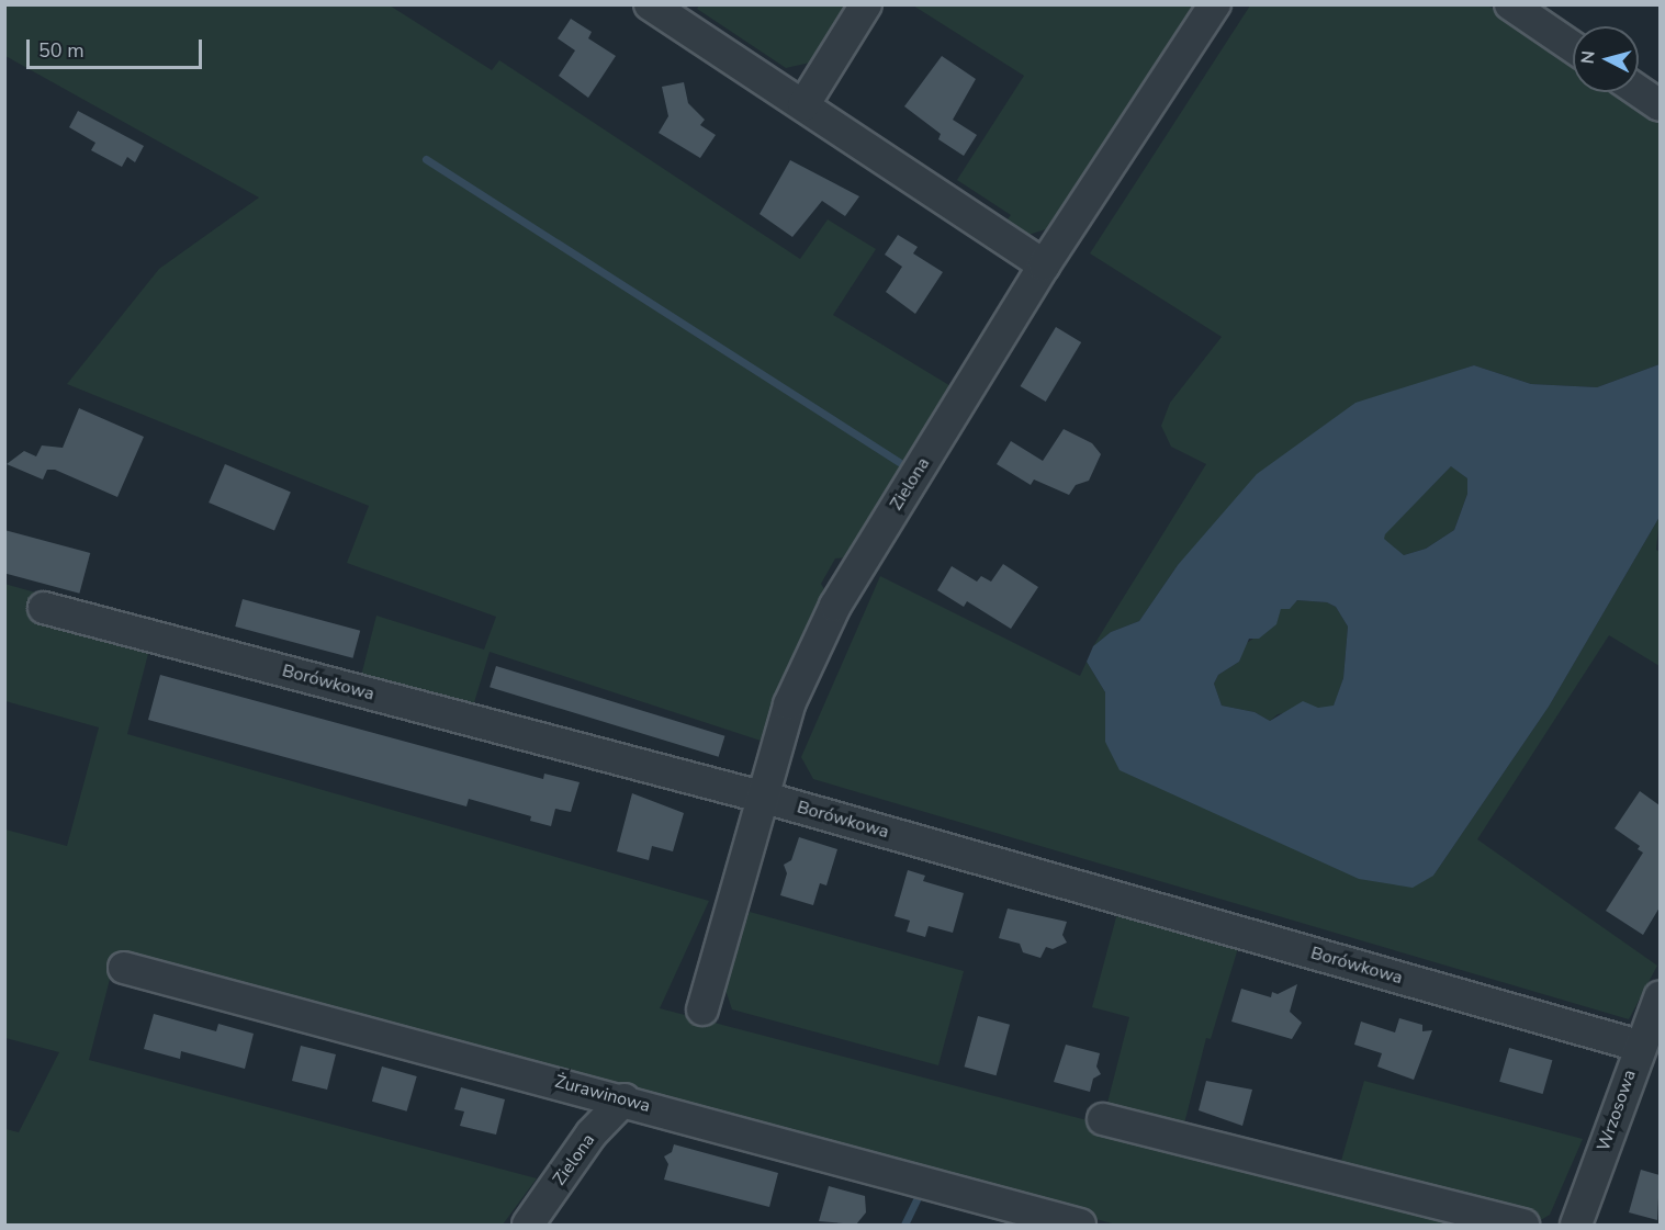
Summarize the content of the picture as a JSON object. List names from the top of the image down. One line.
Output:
{"streets":{"street":["Zielona","Borówkowa","Żurawinowa","Wrzosowa"]},"crossings":[["Zielona","Borówkowa"],["Zielona","Żurawinowa"],["Borówkowa","Wrzosowa"]],"scale_bar":"50 m","north":"left"}
